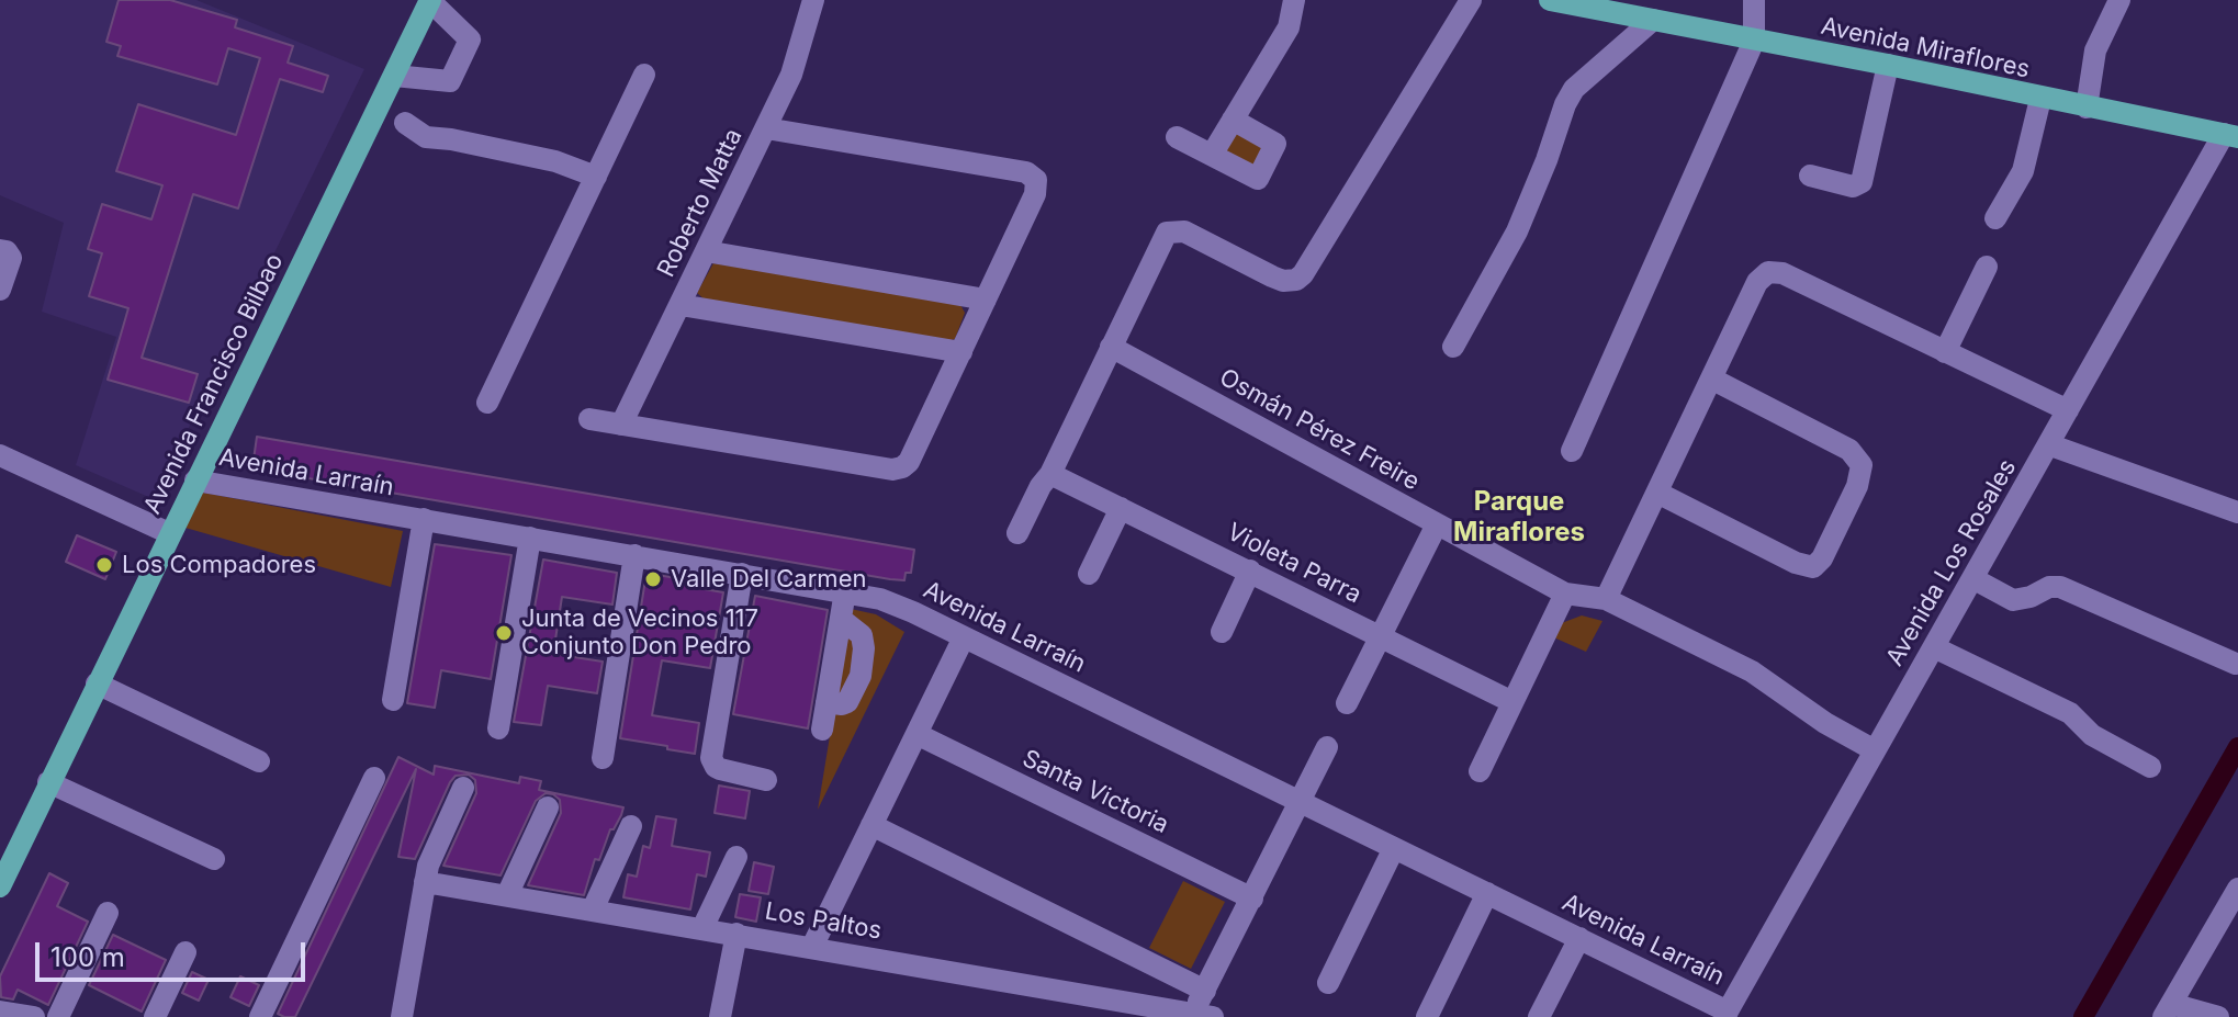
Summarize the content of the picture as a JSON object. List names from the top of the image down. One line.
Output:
{"streets":{"main road":["Avenida Miraflores","Avenida Francisco Bilbao"],"street":["Roberto Matta","Osmán Pérez Freire","Avenida Larraín","Avenida Los Rosales","Violeta Parra","Santa Victoria","Los Paltos"]},"crossings":[["Avenida Miraflores","Avenida Los Rosales"],["Avenida Francisco Bilbao","Avenida Larraín"],["Osmán Pérez Freire","Avenida Los Rosales"],["Avenida Larraín","Avenida Los Rosales"]],"districts":["Parque Miraflores"],"places":["Los Compadores","Valle Del Carmen","Junta de Vecinos 117 Conjunto Don Pedro"],"scale_bar":"100 m"}
